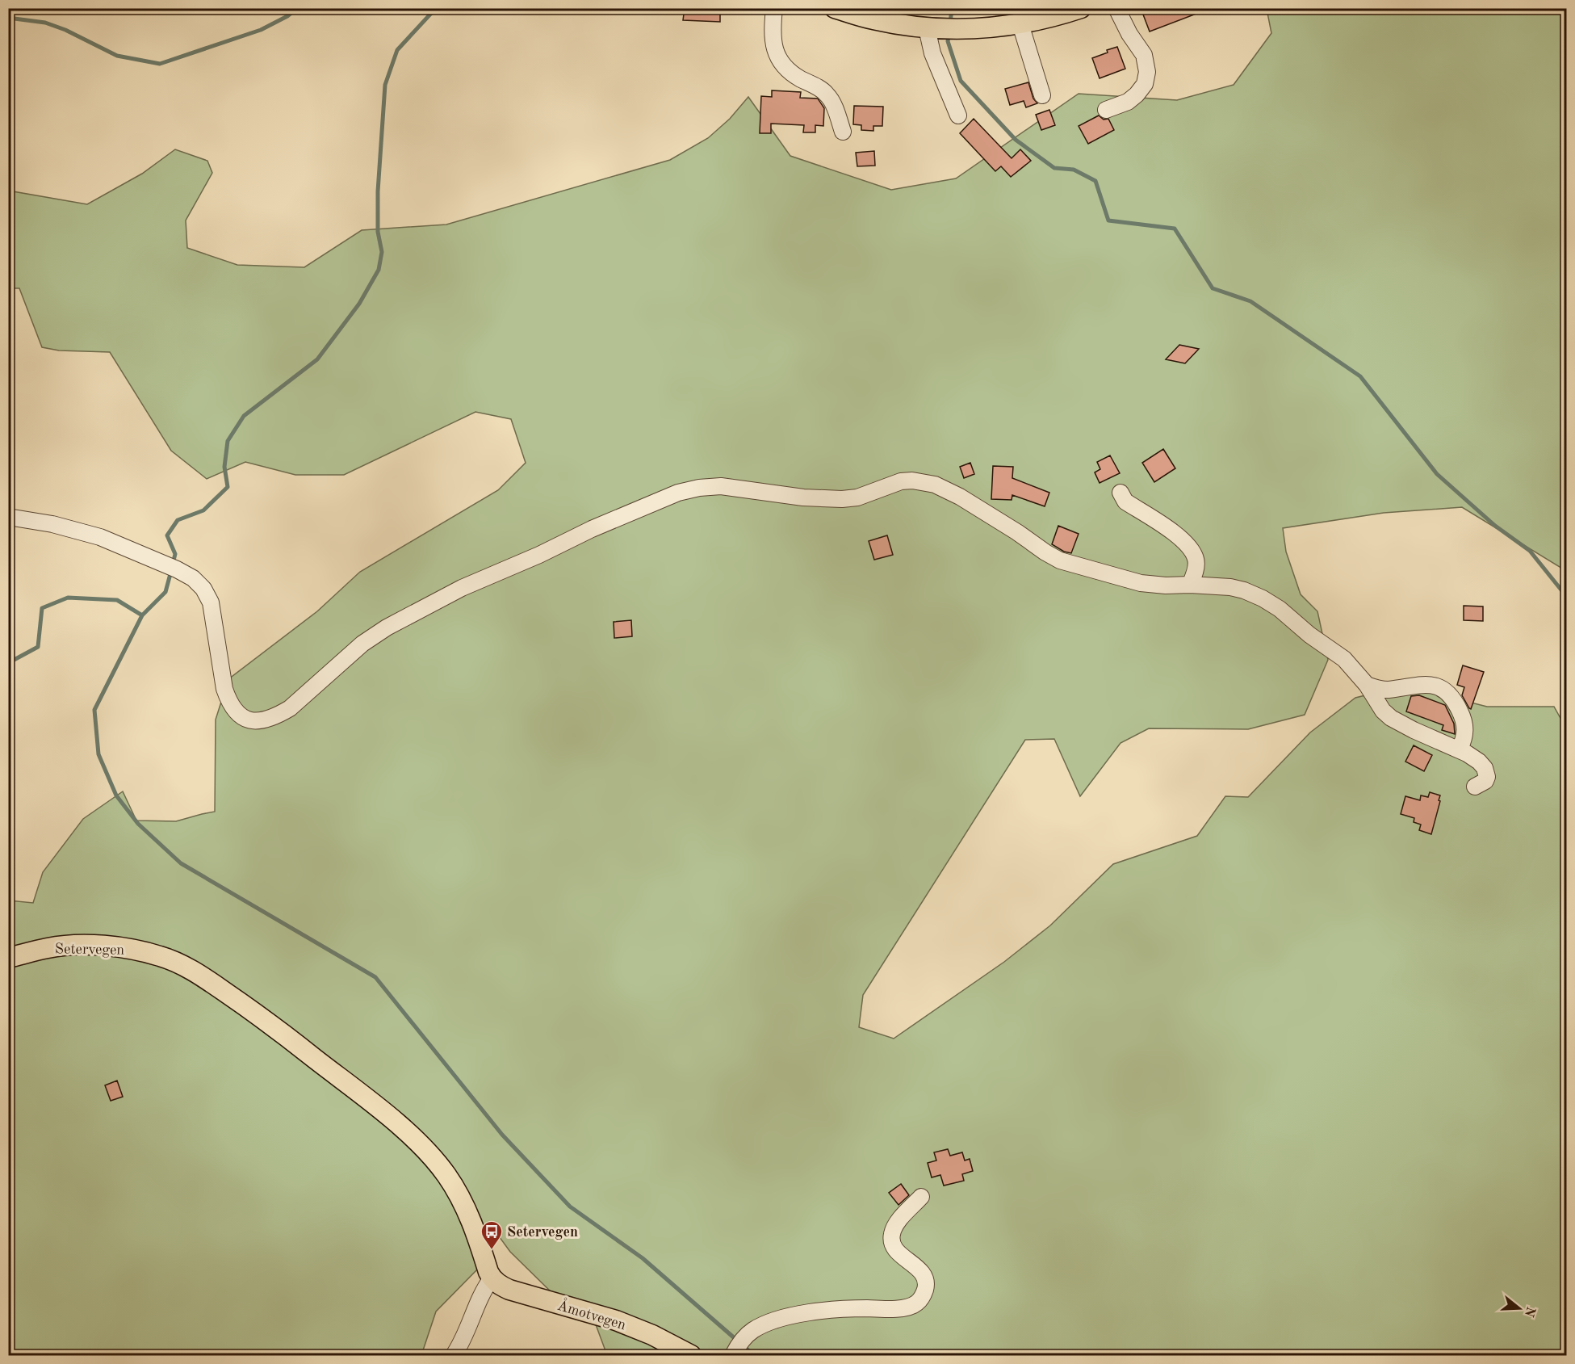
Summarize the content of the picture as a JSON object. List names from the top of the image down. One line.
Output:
{"streets":{"main road":["Setervegen","Åmotvegen"]},"crossings":[["Setervegen","Åmotvegen"]],"places":{"bus stop":["Setervegen"]},"north":"right"}
